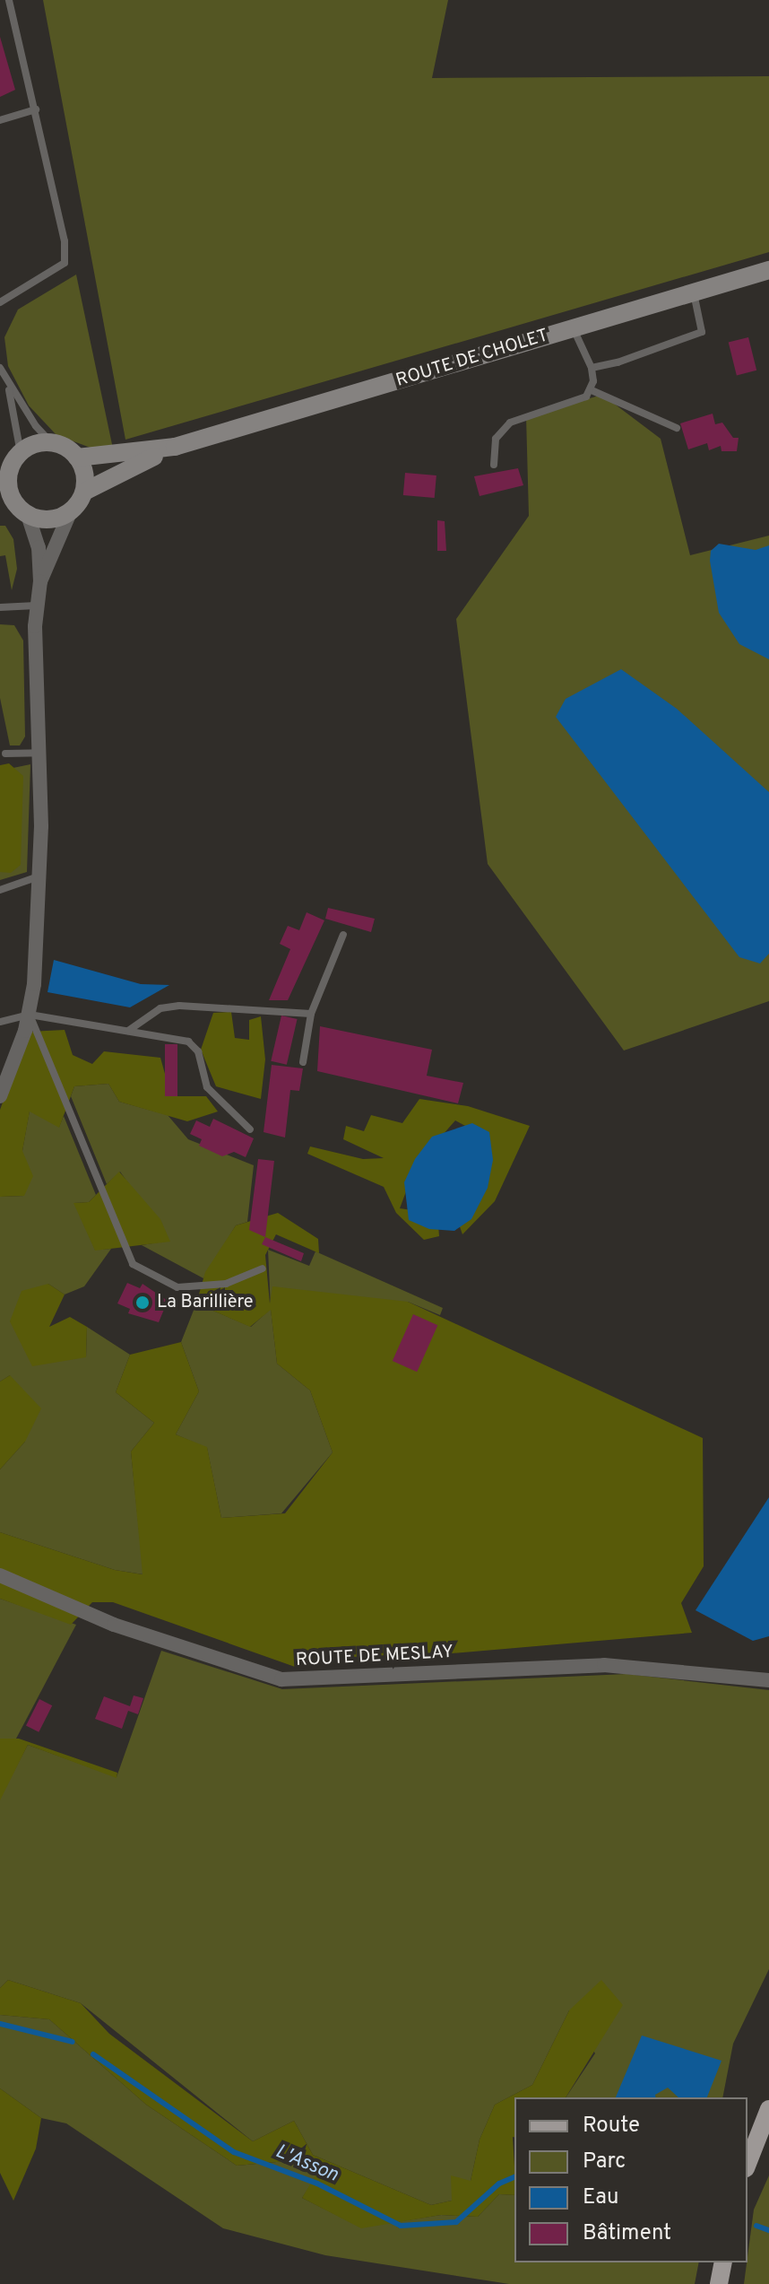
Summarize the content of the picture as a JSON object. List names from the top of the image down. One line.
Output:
{"streets":{"main road":["ROUTE DE CHOLET"],"street":["ROUTE DE MESLAY"]},"water":["L'Asson"],"places":["La Barillière"],"legend":["Route","Parc","Eau","Bâtiment"]}
